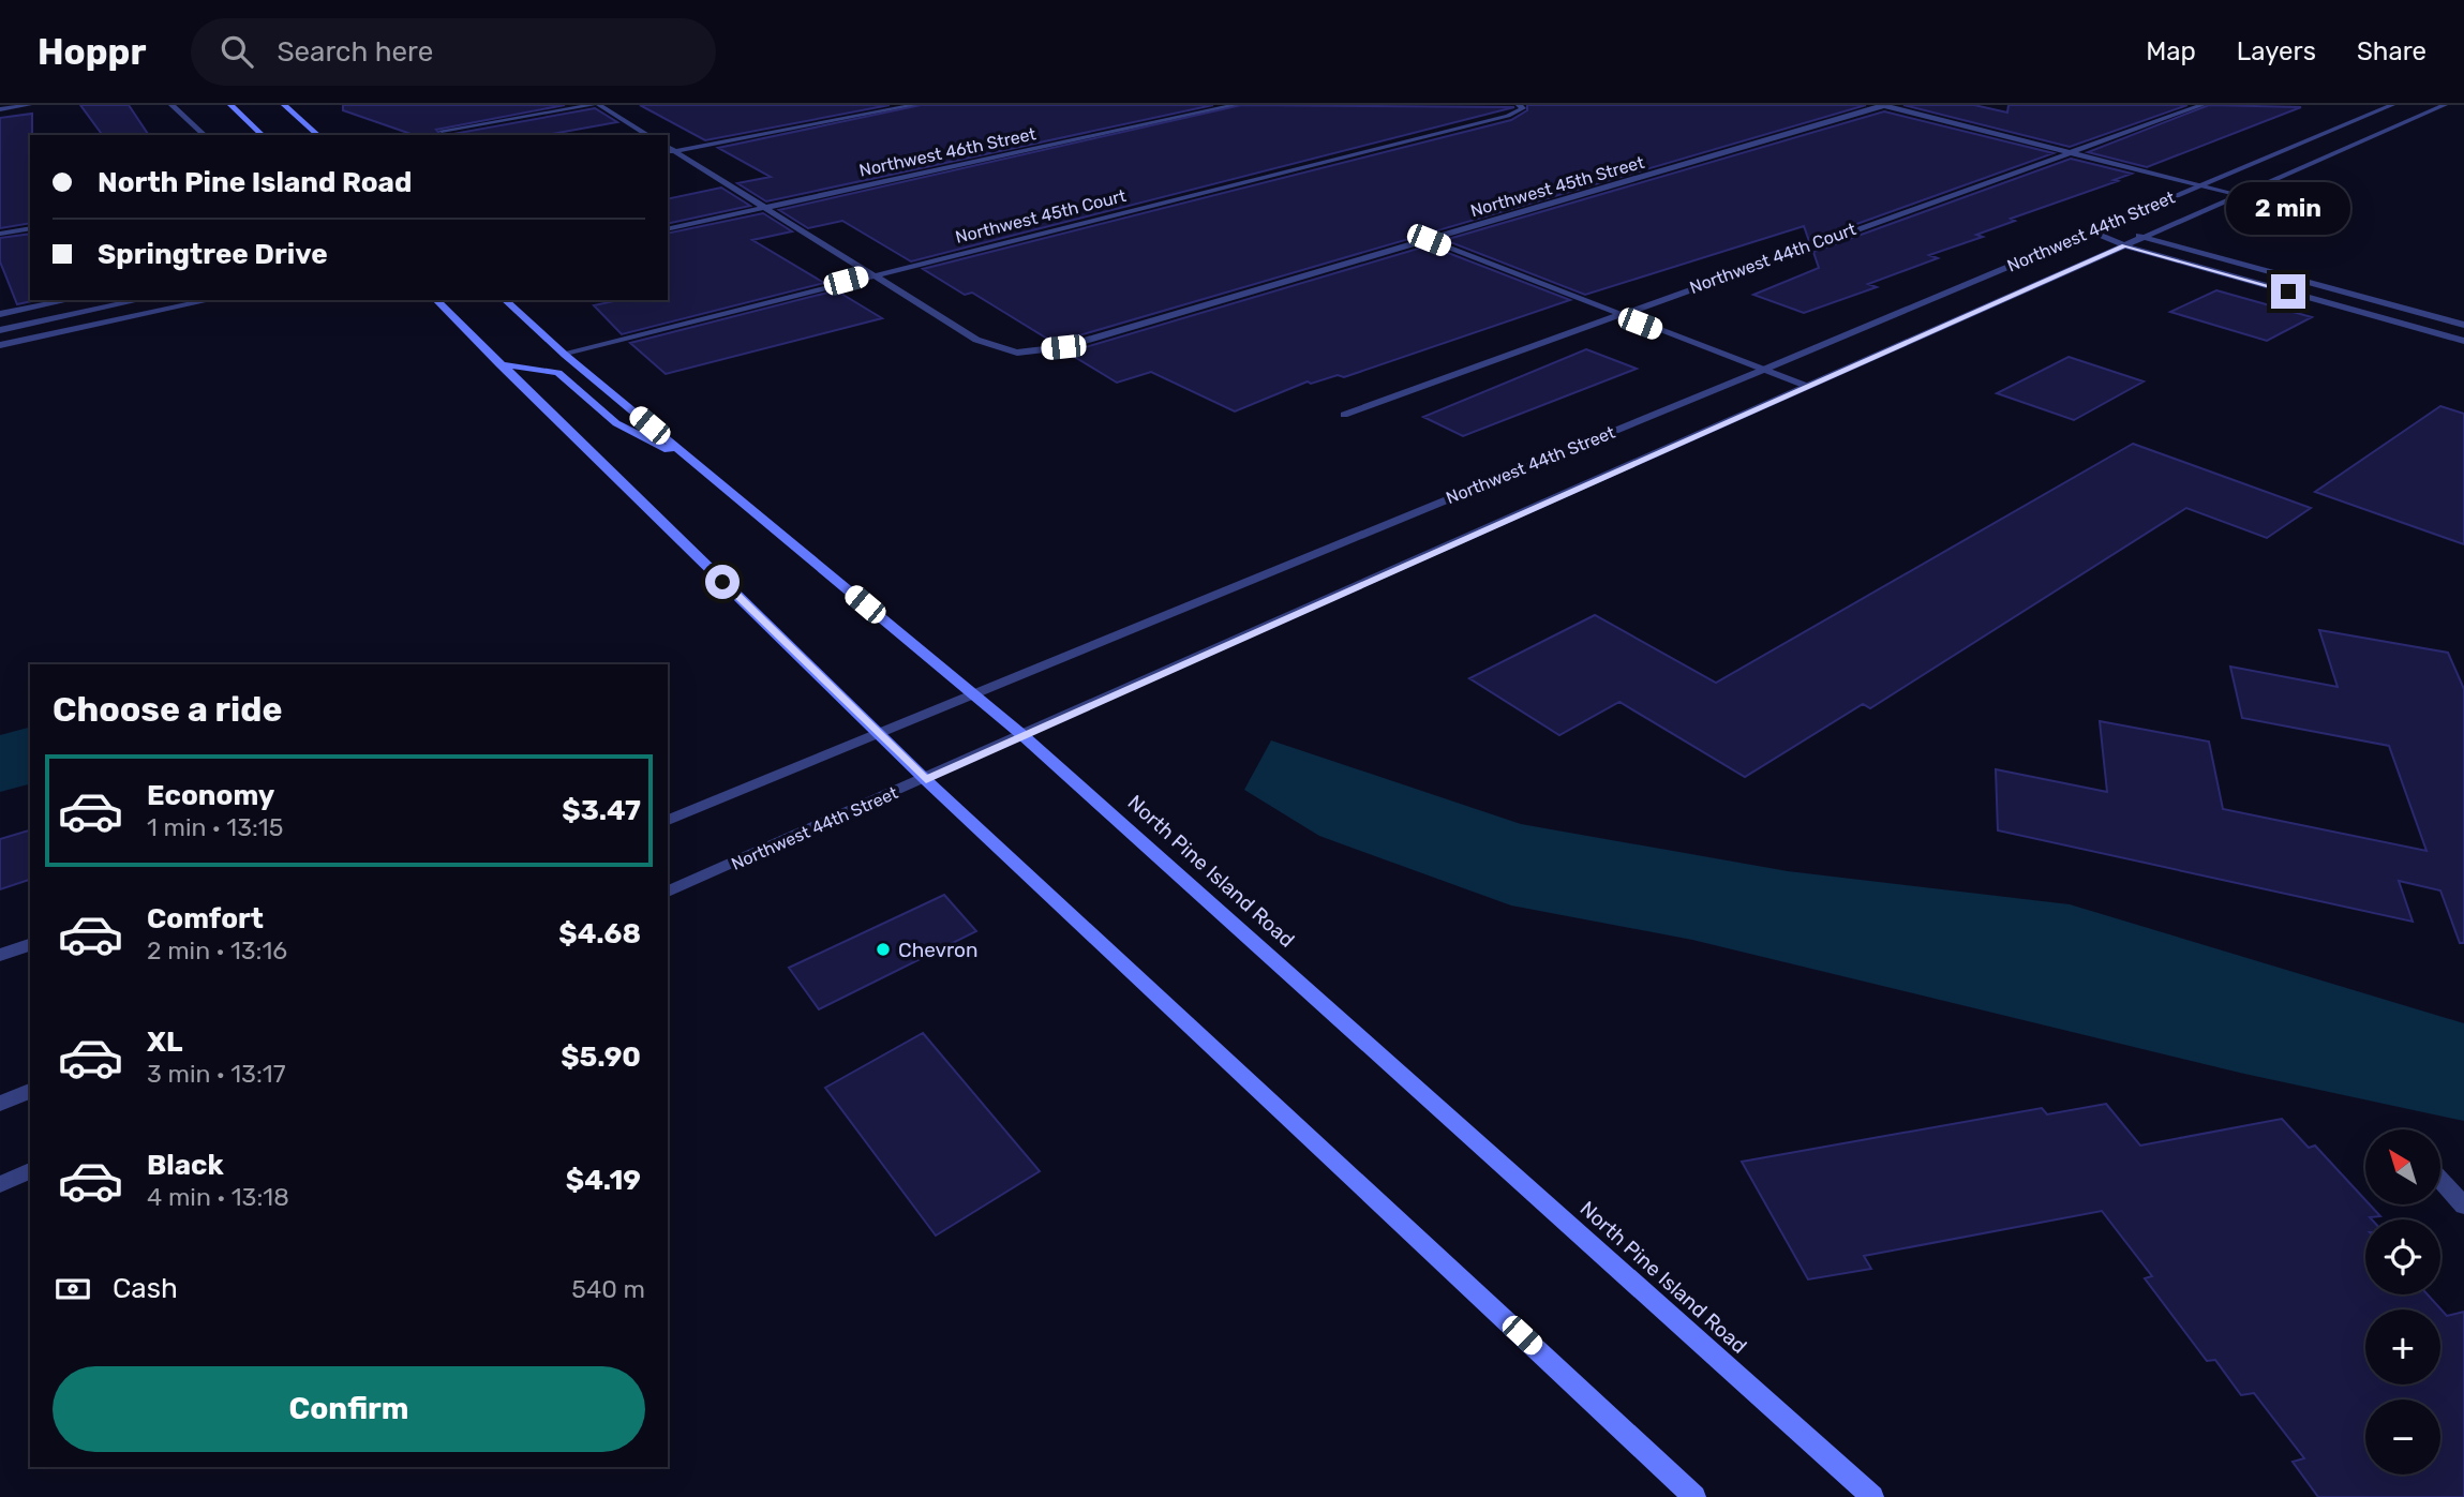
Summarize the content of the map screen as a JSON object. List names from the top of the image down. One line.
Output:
{"streets":{"main road":["North Pine Island Road"],"street":["Northwest 46th Street","Northwest 45th Street","Northwest 45th Court","Northwest 44th Street","Northwest 44th Court"]},"crossings":[["Northwest 45th Street","Northwest 45th Court"],["Northwest 45th Court","North Pine Island Road"],["Northwest 44th Street","North Pine Island Road"]],"places":["Chevron"],"north":"top left","page":{"header":"Hoppr","search":"Search here","nav":["Map","Layers","Share"],"banner":["North Pine Island Road","Springtree Drive"],"bubble":"2 min","heading":"Choose a ride","list":[{"name":"Economy","note":"1 min · 13:15","value":"$3.47"},{"name":"Comfort","note":"2 min · 13:16","value":"$4.68"},{"name":"XL","note":"3 min · 13:17","value":"$5.90"},{"name":"Black","note":"4 min · 13:18","value":"$4.19"}],"map_buttons":["+","−"],"pay":["Cash","540 m"],"buttons":"Confirm"}}
